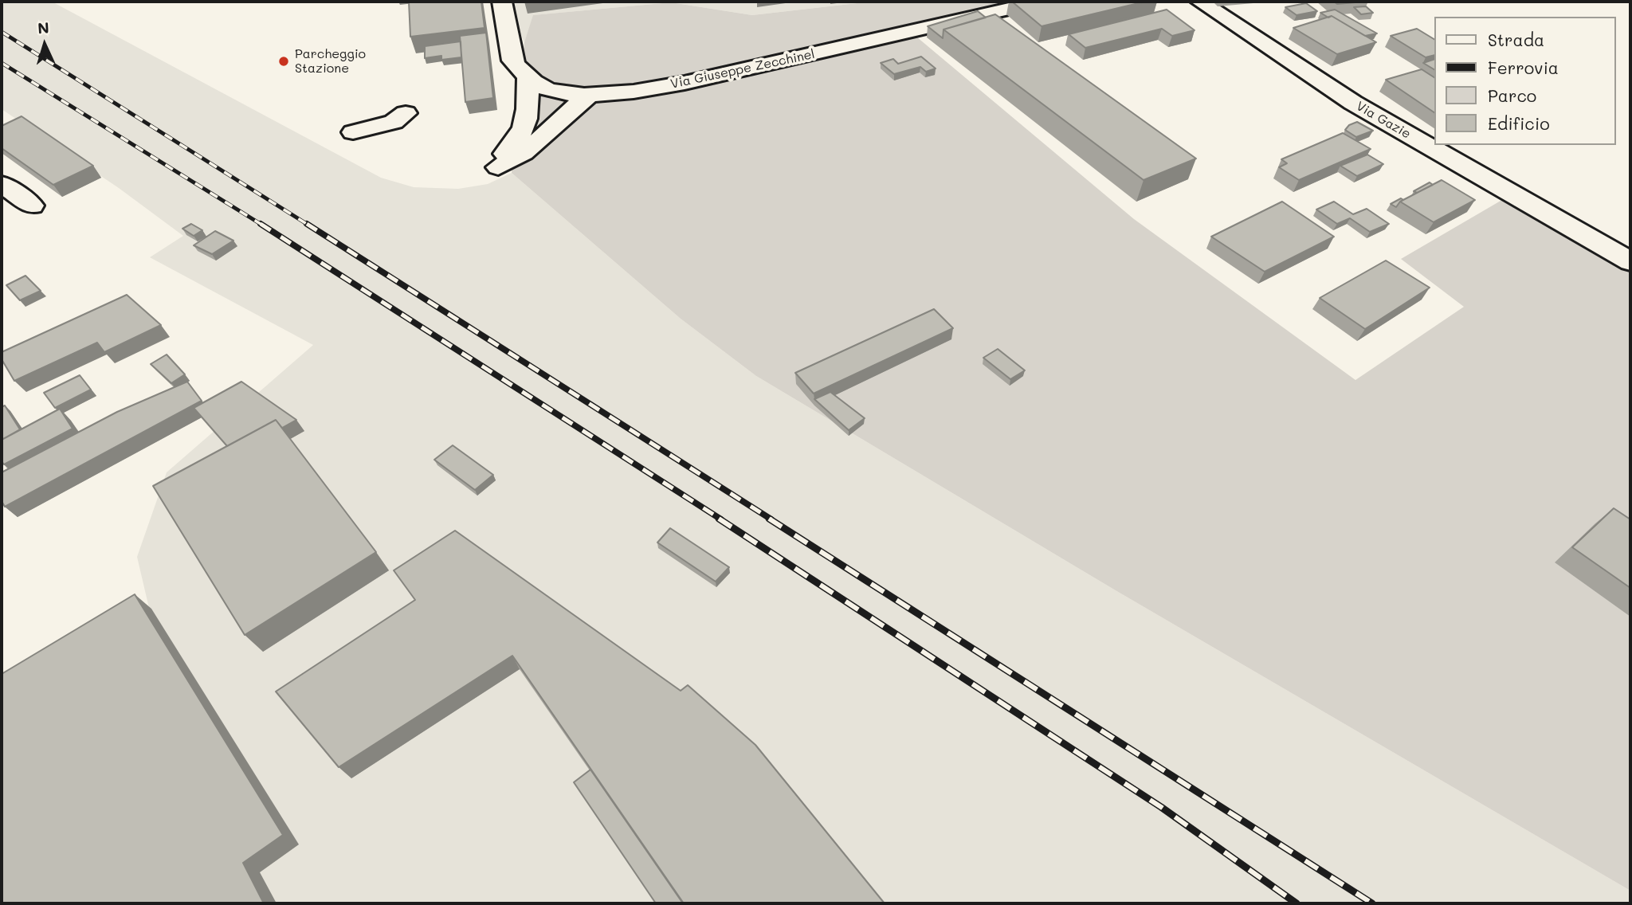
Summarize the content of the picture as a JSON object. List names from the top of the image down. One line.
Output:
{"streets":{"street":["Via Giuseppe Zecchinel","Via Gazie"]},"places":["Parcheggio Stazione"],"legend":["Strada","Ferrovia","Parco","Edificio"],"north":"top"}
